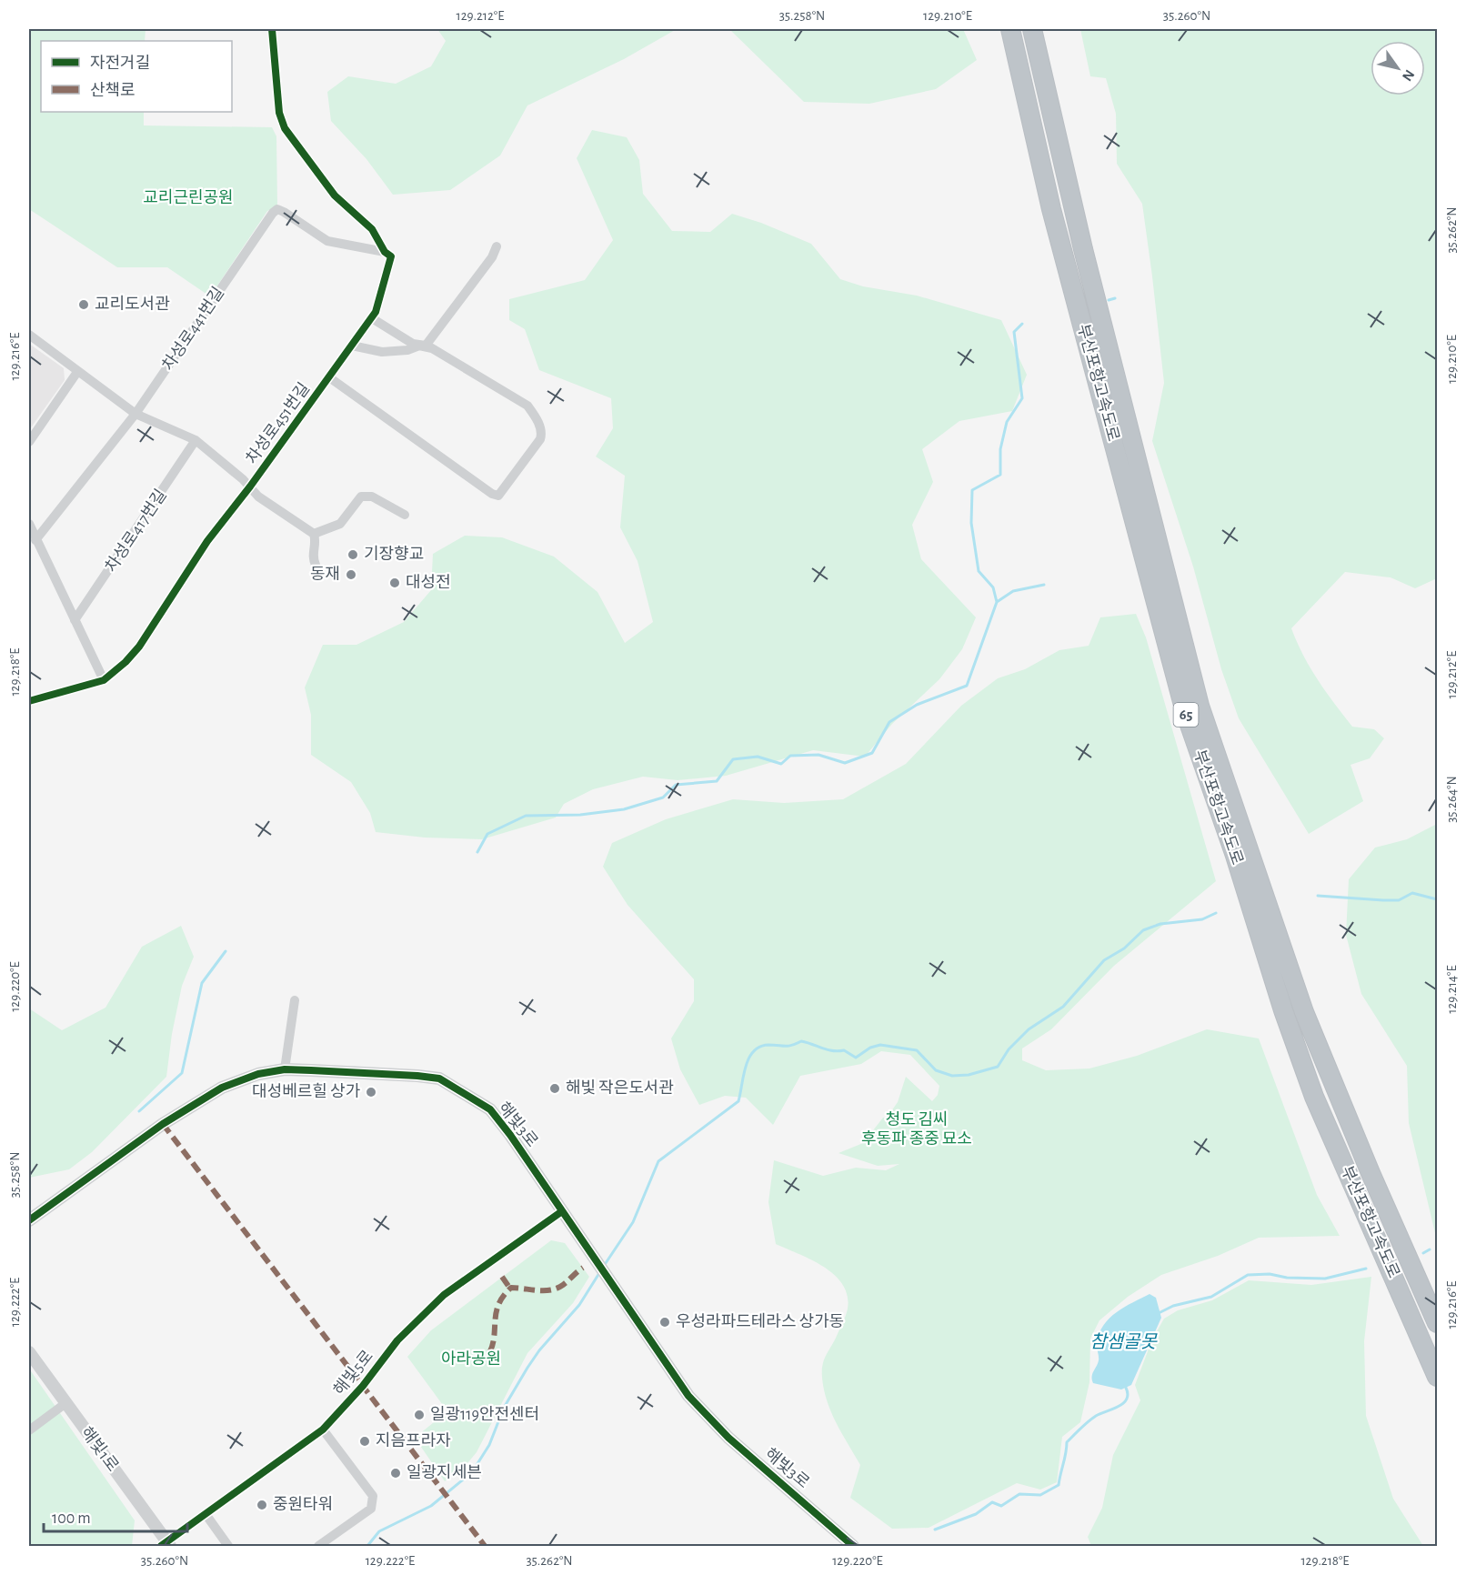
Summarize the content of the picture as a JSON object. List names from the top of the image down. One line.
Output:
{"streets":{"highway":["부산포항고속도로","65"],"street":["차성로441번길","차성로451번길","차성로417번길","해빛3로","해빛5로","해빛1로"]},"crossings":[["차성로441번길","차성로451번길"],["해빛3로","해빛5로"],["해빛5로","해빛1로"]],"water":["참샘골못"],"parks":["교리근린공원","청도 김씨 후동파 종중 묘소","아라공원"],"places":["교리도서관","기장향교","동재","대성전","해빛 작은도서관","대성베르힐 상가","우성라파드테라스 상가동","일광119안전센터","지음프라자","일광지세븐","중원타워"],"legend":["자전거길","산책로"],"scale_bar":"100 m","north":"bottom right","coordinates":["129.212°E","35.258°N","129.210°E","35.260°N","35.262°N","129.216°E","129.218°E","35.264°N","129.220°E","129.214°E","129.222°E"]}
